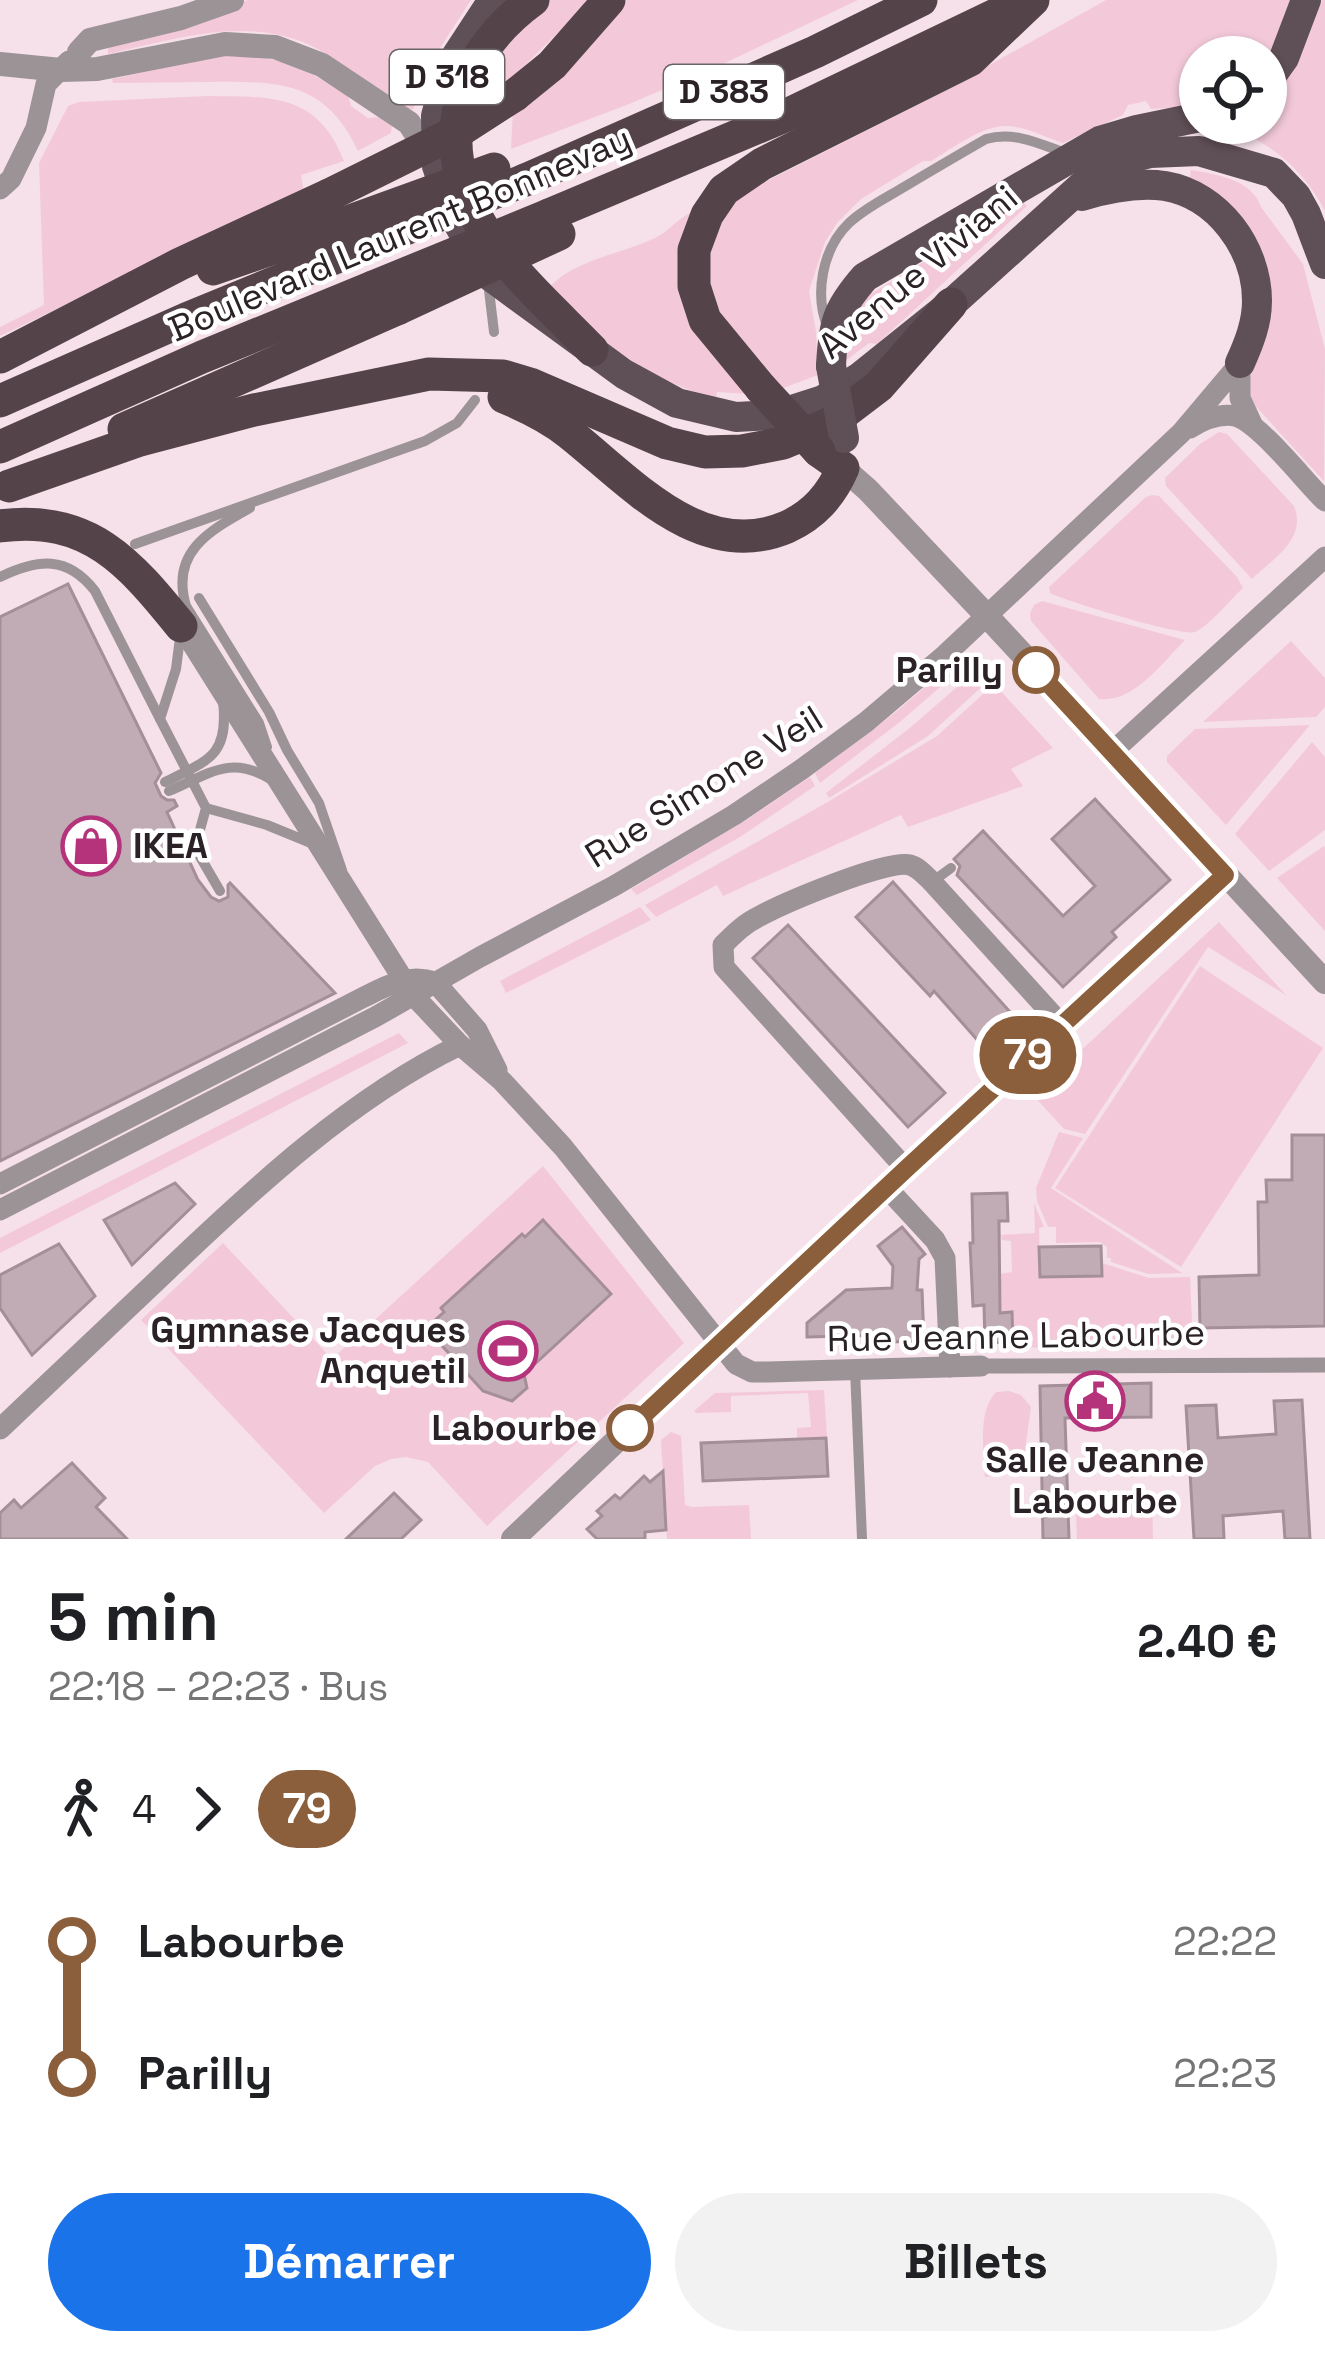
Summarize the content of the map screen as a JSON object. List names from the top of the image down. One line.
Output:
{"streets":{"highway":["D 383","Boulevard Laurent Bonnevay"],"main road":["D 318","Avenue Viviani"],"street":["Rue Simone Veil","Rue Jeanne Labourbe"]},"crossings":[["D 318","Avenue Viviani"],["D 383","Boulevard Laurent Bonnevay"]],"places":{"other":["Parilly","Labourbe"],"shop":["IKEA"],"sports":["Gymnase Jacques Anquetil"],"public building":["Salle Jeanne Labourbe"]},"lines":["bus line 79"],"page":{"on_map":"79","heading":["5 min","22:18 – 22:23 · Bus","2.40 €"],"legs":["4","79"],"list":[{"name":"Labourbe","value":"22:22"},{"name":"Parilly","value":"22:23"}],"buttons":["Démarrer","Billets"]}}
